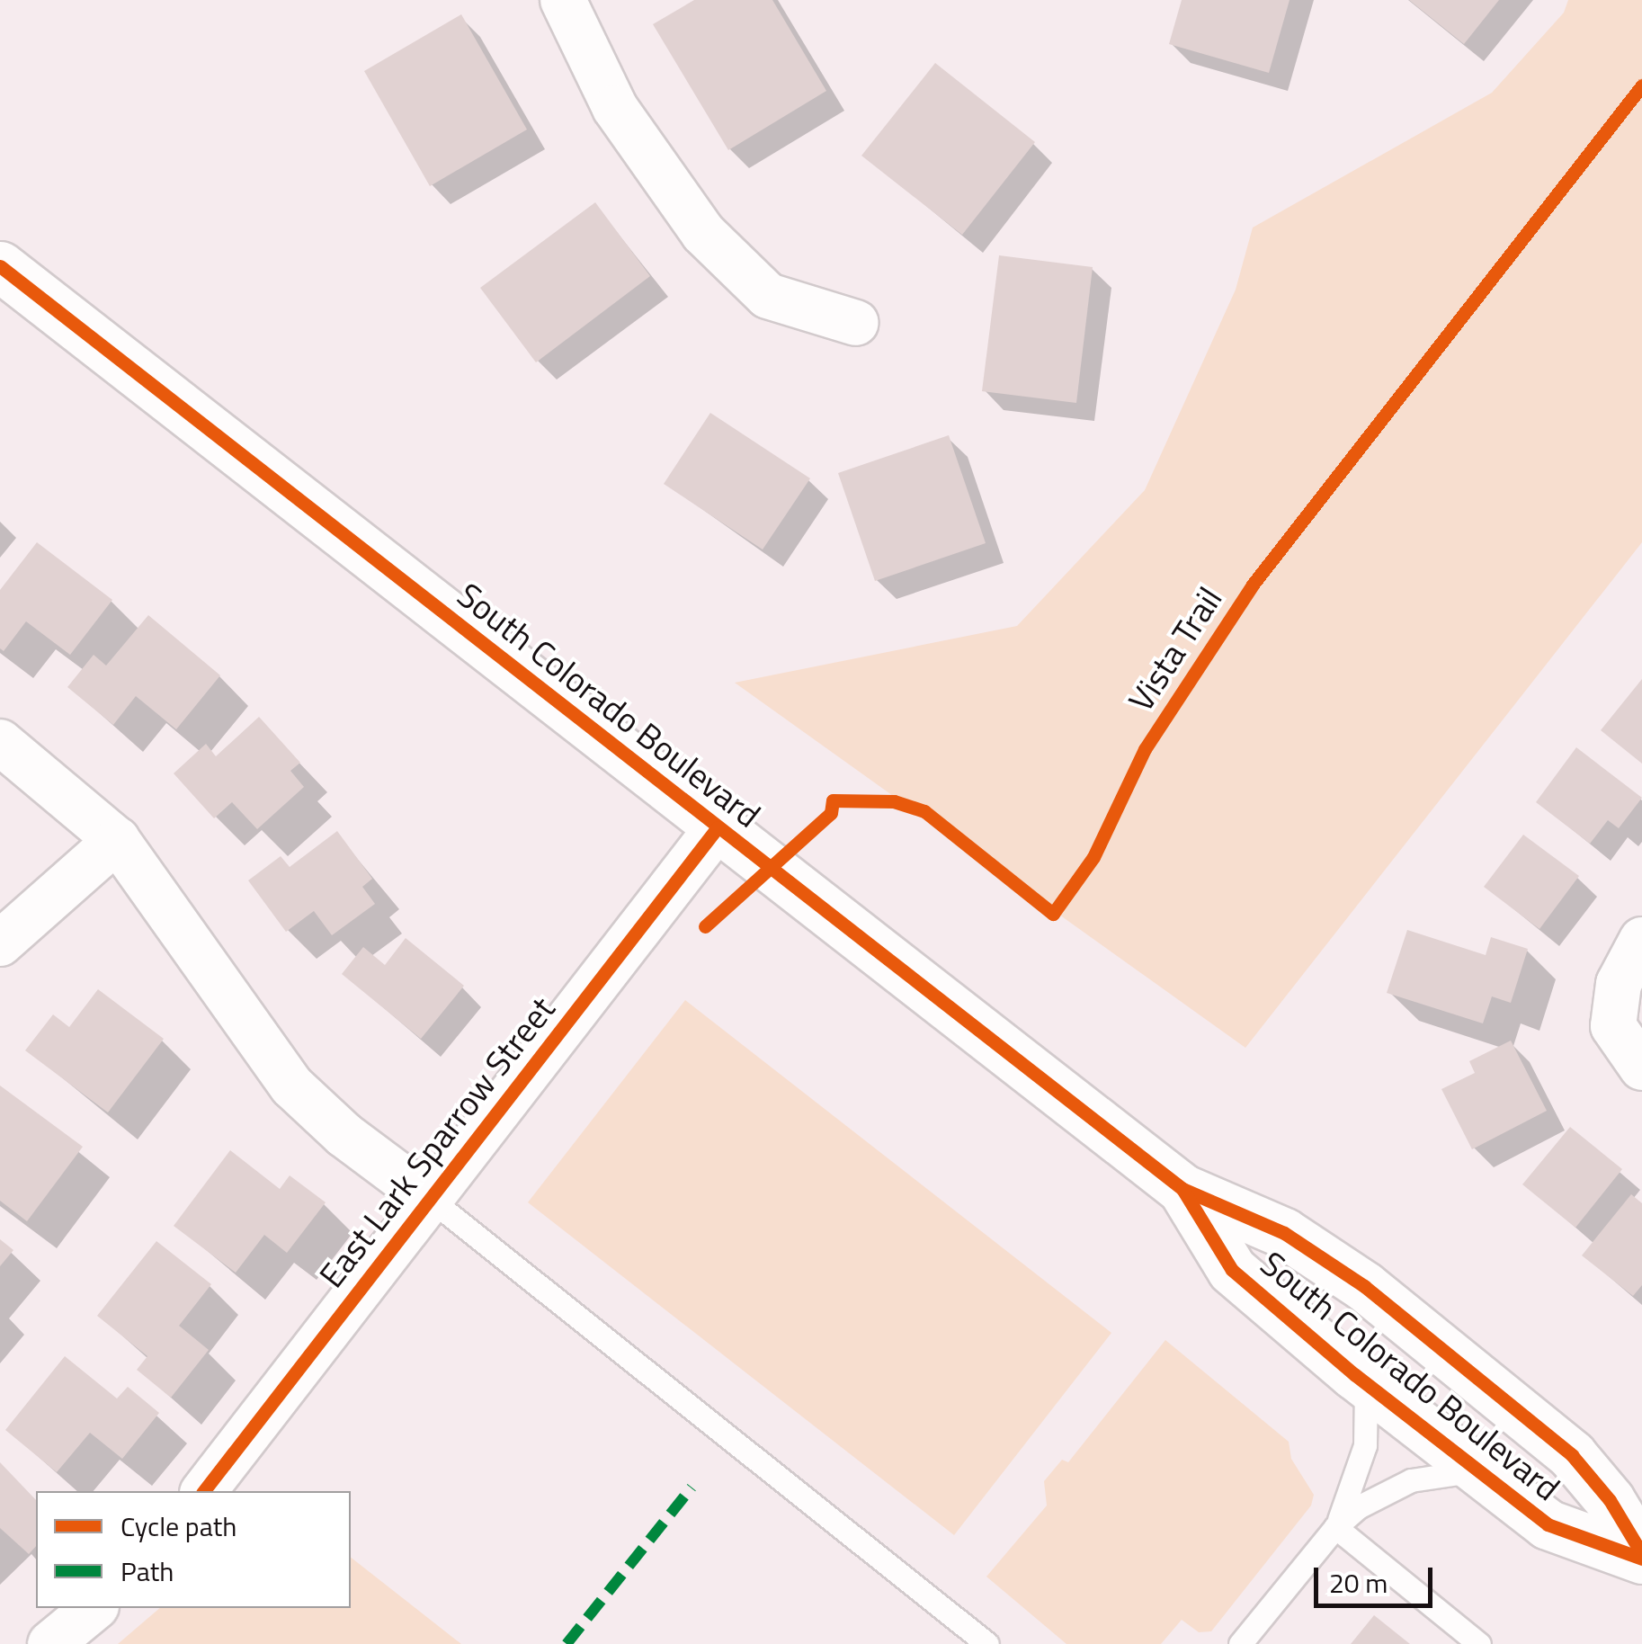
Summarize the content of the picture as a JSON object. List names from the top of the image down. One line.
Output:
{"streets":{"main road":["South Colorado Boulevard"],"street":["East Lark Sparrow Street"],"cycle path":["Vista Trail"]},"crossings":[["South Colorado Boulevard","East Lark Sparrow Street"]],"legend":["Cycle path","Path"],"scale_bar":"20 m"}
